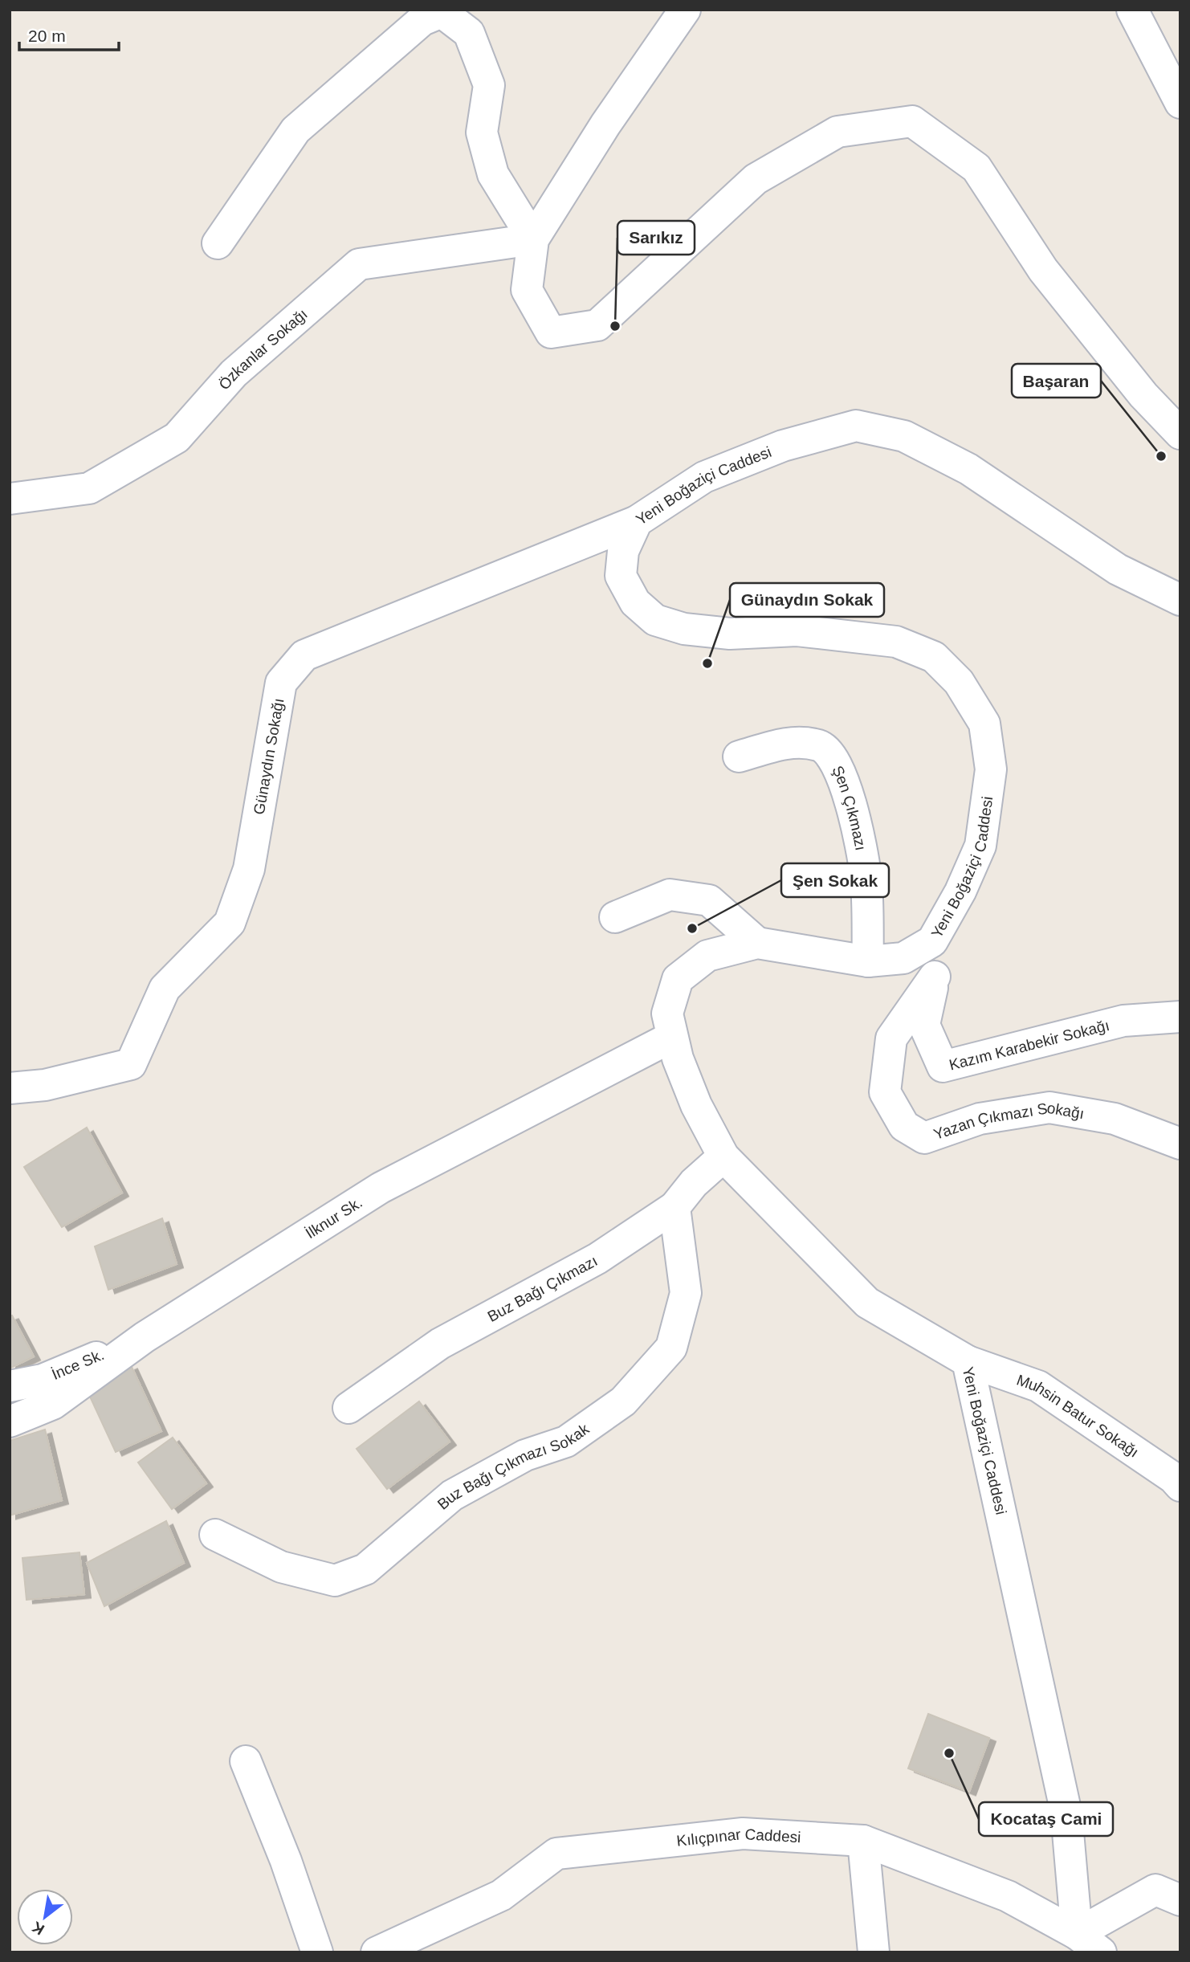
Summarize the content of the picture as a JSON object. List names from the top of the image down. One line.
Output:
{"streets":{"street":["Özkanlar Sokağı","Yeni Boğaziçi Caddesi","Günaydın Sokağı","Şen Çıkmazı","Kazım Karabekir Sokağı","Yazan Çıkmazı Sokağı","İlknur Sk.","Buz Bağı Çıkmazı","İnce Sk.","Muhsin Batur Sokağı","Buz Bağı Çıkmazı Sokak","Kılıçpınar Caddesi"]},"crossings":[["Yeni Boğaziçi Caddesi","Günaydın Sokağı"],["Yeni Boğaziçi Caddesi","Şen Çıkmazı"],["Yeni Boğaziçi Caddesi","Kazım Karabekir Sokağı"],["Yeni Boğaziçi Caddesi","İlknur Sk."],["Yeni Boğaziçi Caddesi","Buz Bağı Çıkmazı"],["Yeni Boğaziçi Caddesi","Muhsin Batur Sokağı"],["Yeni Boğaziçi Caddesi","Kılıçpınar Caddesi"],["Kazım Karabekir Sokağı","Yazan Çıkmazı Sokağı"],["İlknur Sk.","İnce Sk."],["Buz Bağı Çıkmazı","Buz Bağı Çıkmazı Sokak"]],"places":["Sarıkız","Başaran","Günaydın Sokak","Şen Sokak","Kocataş Cami"],"scale_bar":"20 m","north":"bottom left"}
